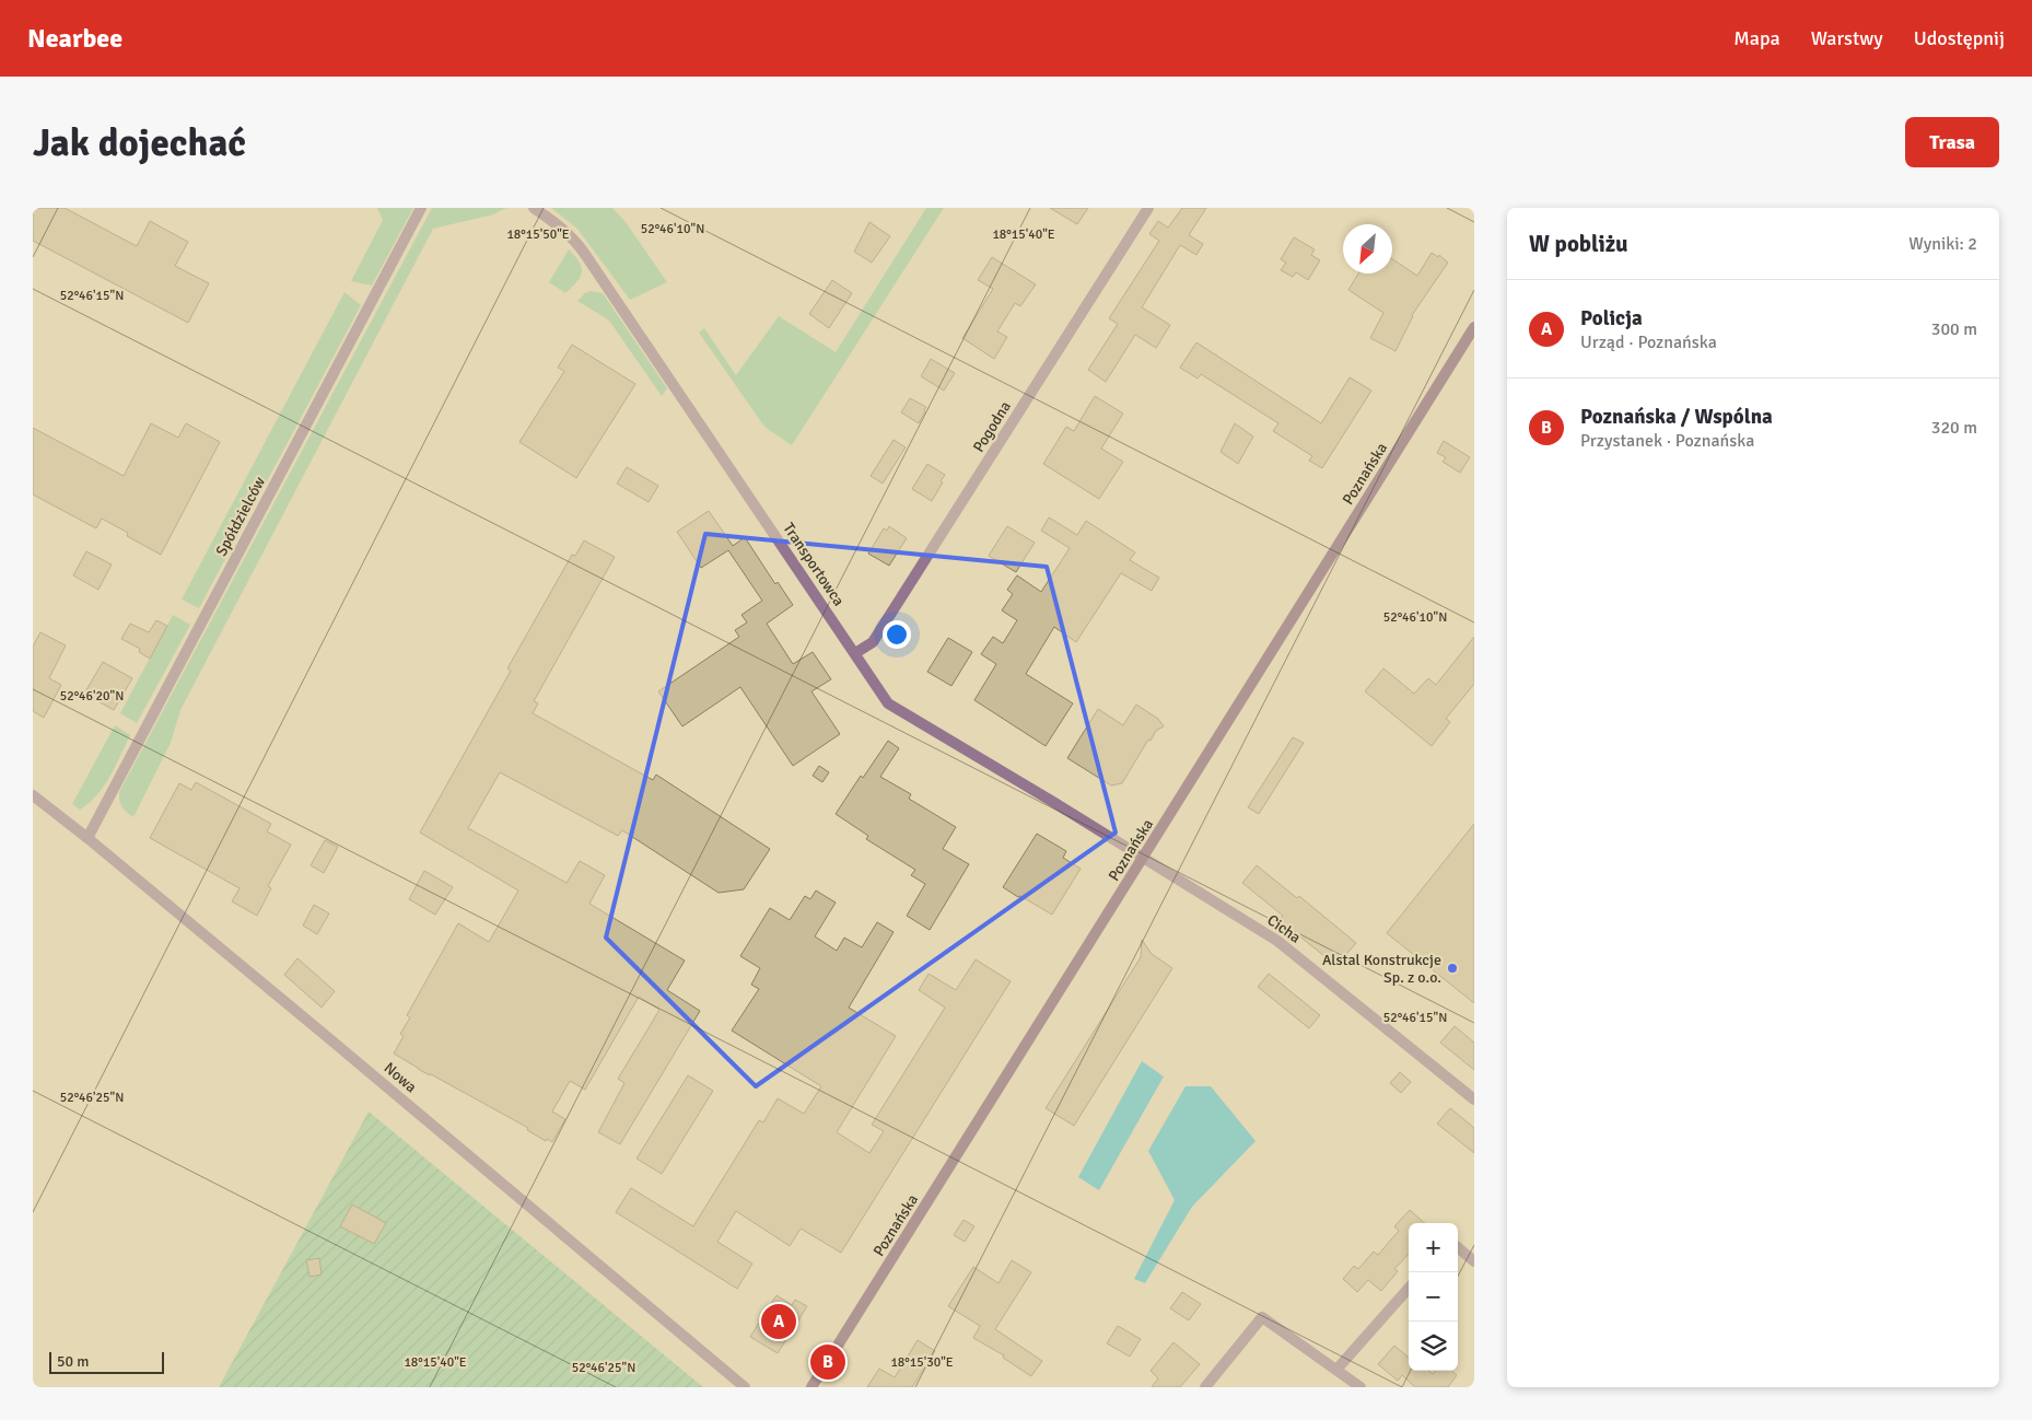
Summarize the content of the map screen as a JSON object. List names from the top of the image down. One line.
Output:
{"streets":{"main road":["Poznańska"],"street":["Pogodna","Spółdzielców","Transportowca","Cicha","Nowa"]},"crossings":[["Pogodna","Transportowca"],["Poznańska","Transportowca"],["Poznańska","Cicha"],["Spółdzielców","Nowa"],["Transportowca","Cicha"]],"places":["Alstal Konstrukcje Sp. z o.o."],"scale_bar":"50 m","north":"bottom left","page":{"header":"Nearbee","nav":["Mapa","Warstwy","Udostępnij"],"buttons":"Trasa","title":"Jak dojechać","heading":["W pobliżu","Wyniki: 2"],"list":[{"mark":"A","name":"Policja","note":"Urząd · Poznańska","value":"300 m"},{"mark":"B","name":"Poznańska / Wspólna","note":"Przystanek · Poznańska","value":"320 m"}],"map_buttons":["+","−"],"pins":["A","B"],"scale":"50 m"},"coordinates":["52°46'10\"N","18°15'50\"E","18°15'40\"E","52°46'15\"N","52°46'20\"N","52°46'25\"N","18°15'30\"E"]}
